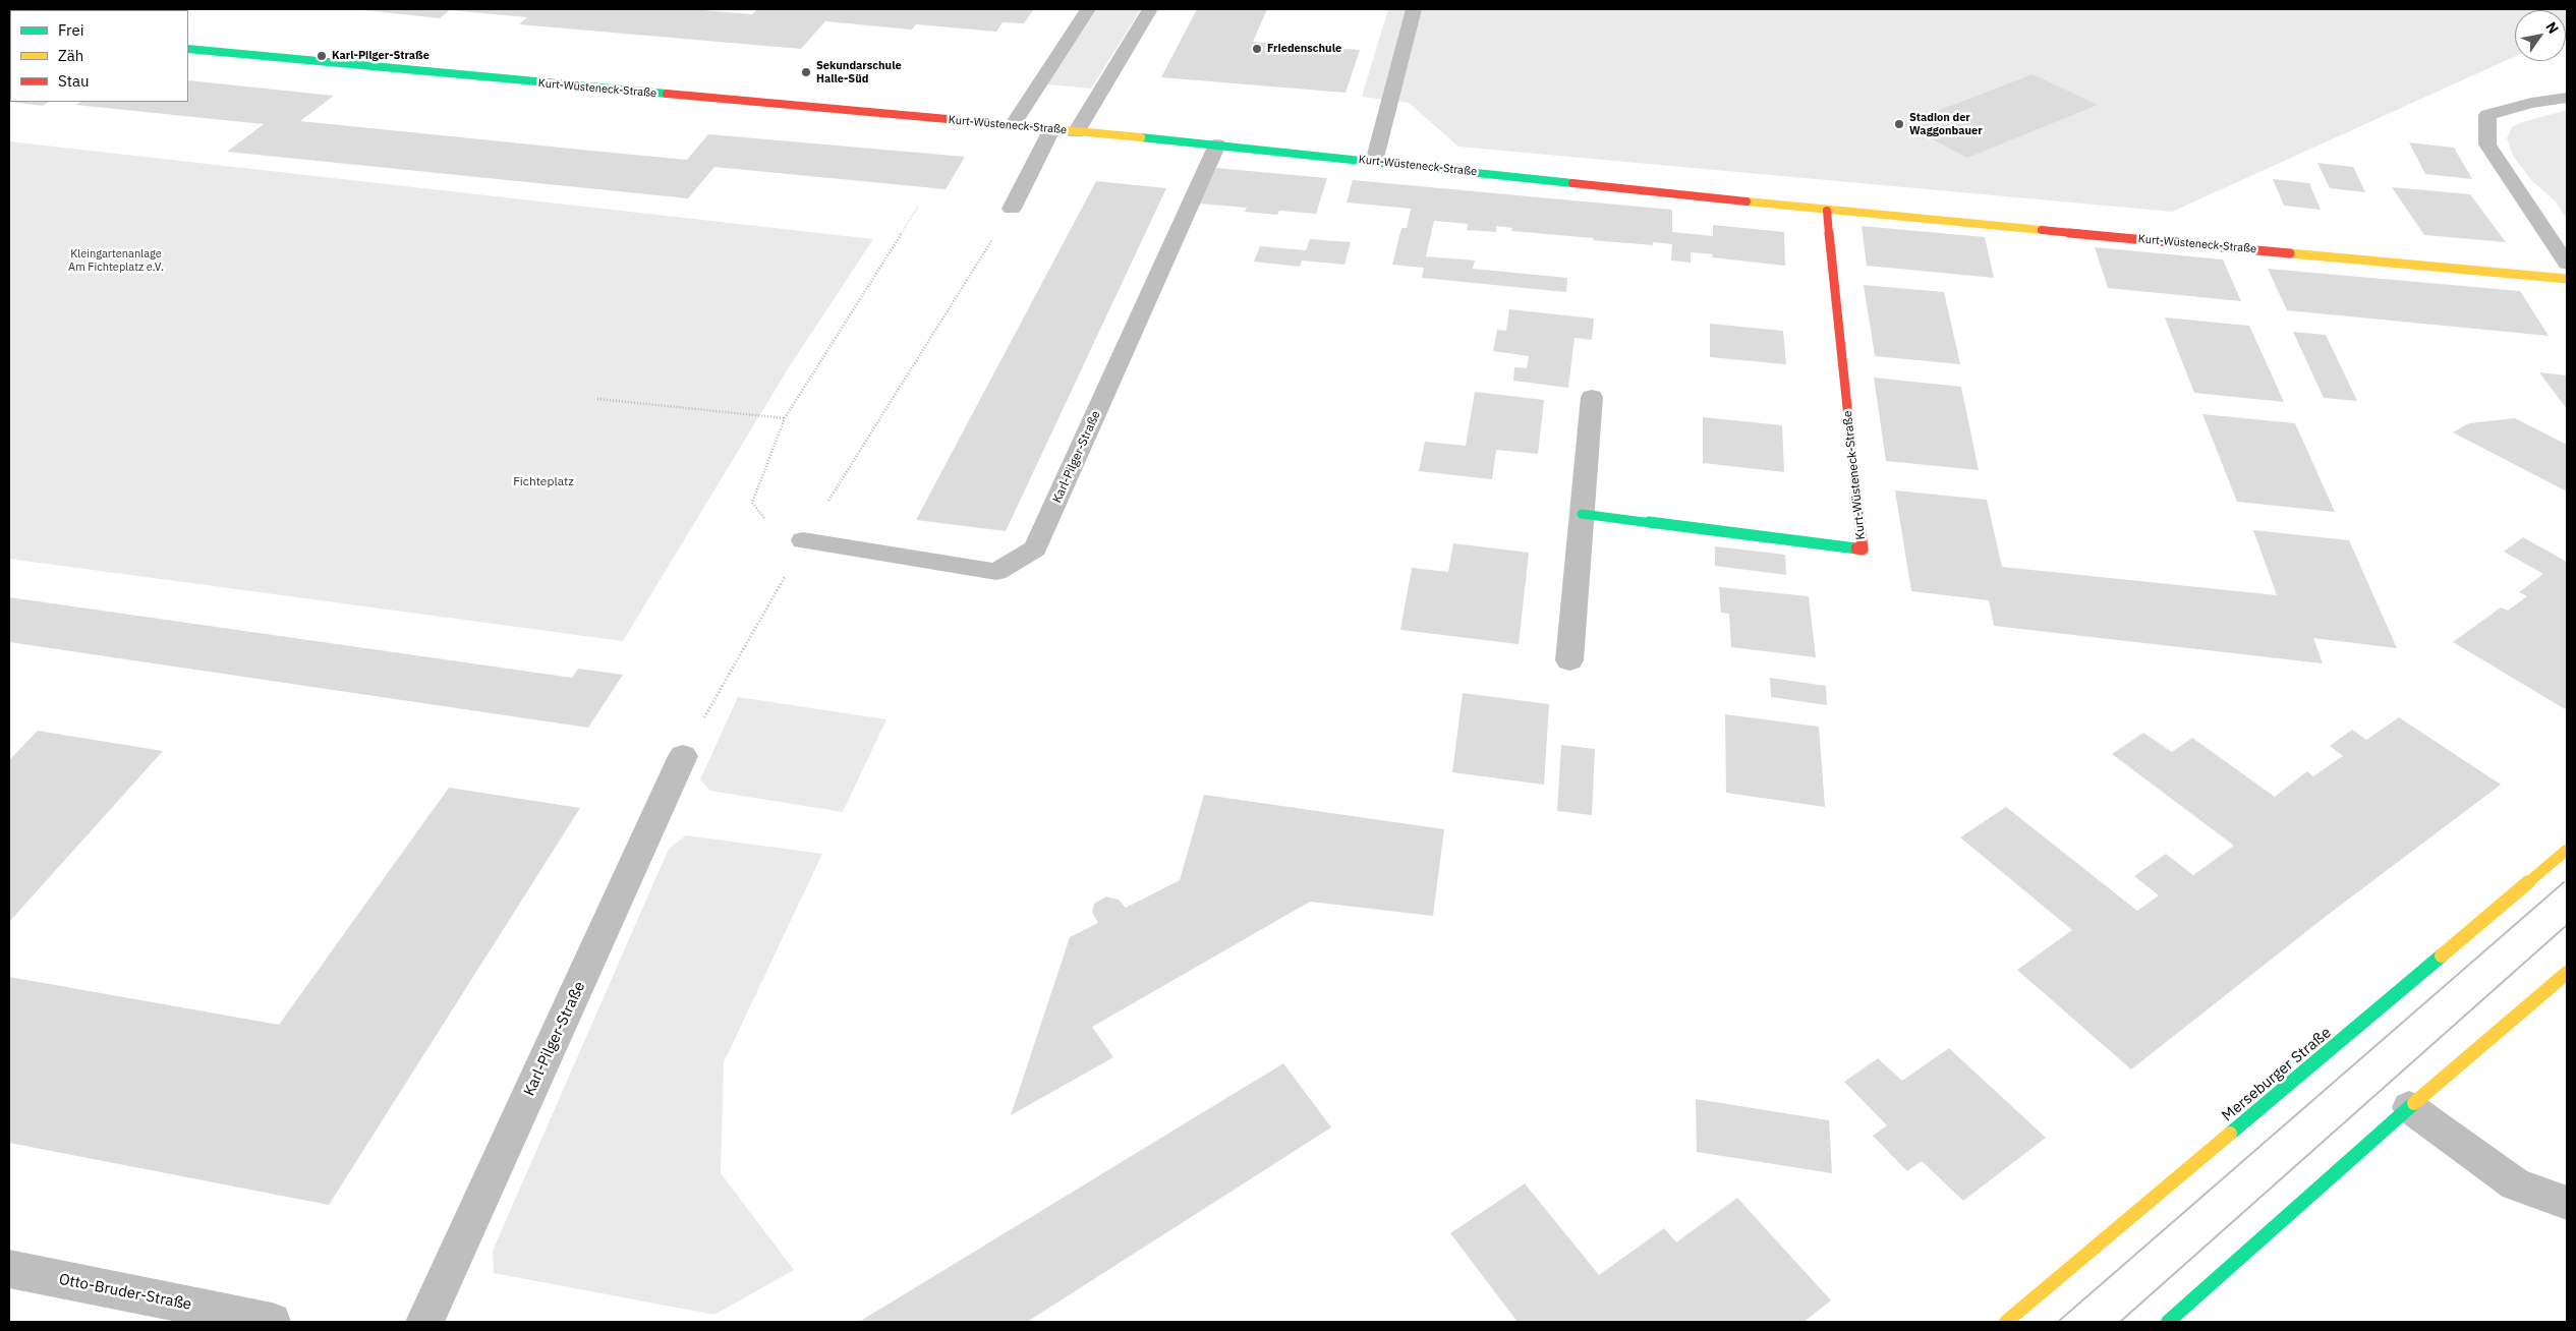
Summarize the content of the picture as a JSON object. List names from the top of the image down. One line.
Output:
{"streets":{"street":["Kurt-Wüsteneck-Straße","Karl-Pilger-Straße","Merseburger Straße","Otto-Bruder-Straße"]},"crossings":[["Kurt-Wüsteneck-Straße","Karl-Pilger-Straße"]],"parks":["Kleingartenanlage Am Fichteplatz e.V.","Fichteplatz"],"places":["Friedenschule","Karl-Pilger-Straße","Sekundarschule Halle-Süd","Stadion der Waggonbauer"],"legend":["Frei","Zäh","Stau"],"north":"top right"}
